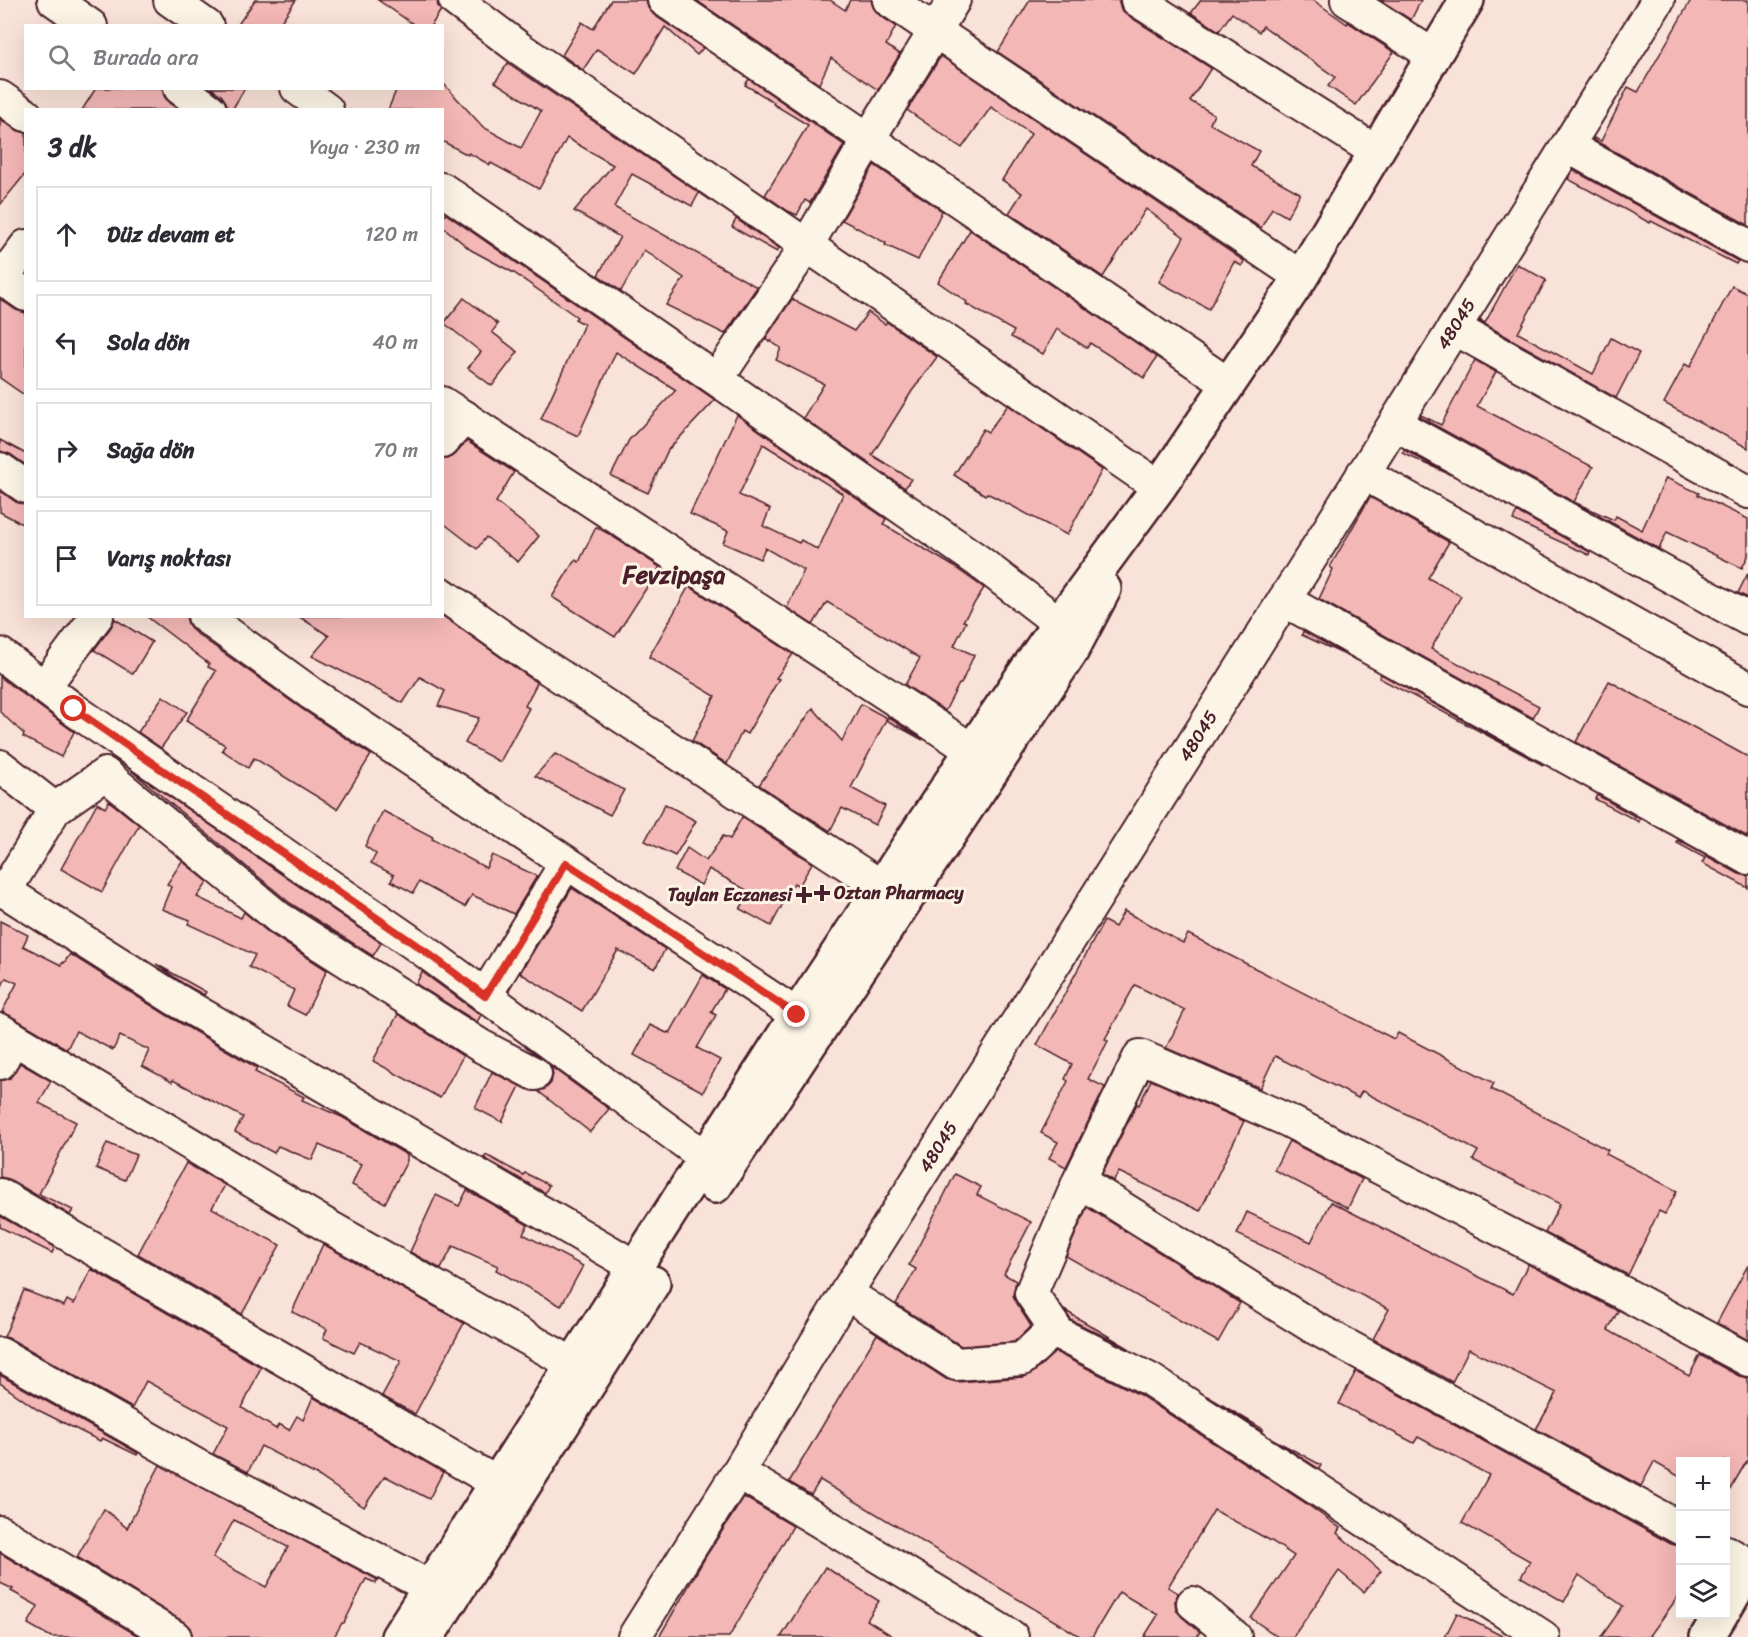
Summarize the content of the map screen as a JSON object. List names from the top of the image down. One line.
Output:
{"streets":{"street":["48045"]},"districts":["Fevzipaşa"],"places":{"health":["Oztan Pharmacy","Taylan Eczanesi"]},"page":{"search":"Burada ara","heading":["3 dk","Yaya · 230 m"],"list":[["Düz devam et","120 m"],["Sola dön","40 m"],["Sağa dön","70 m"],"Varış noktası"],"map_buttons":["+","−"]}}
